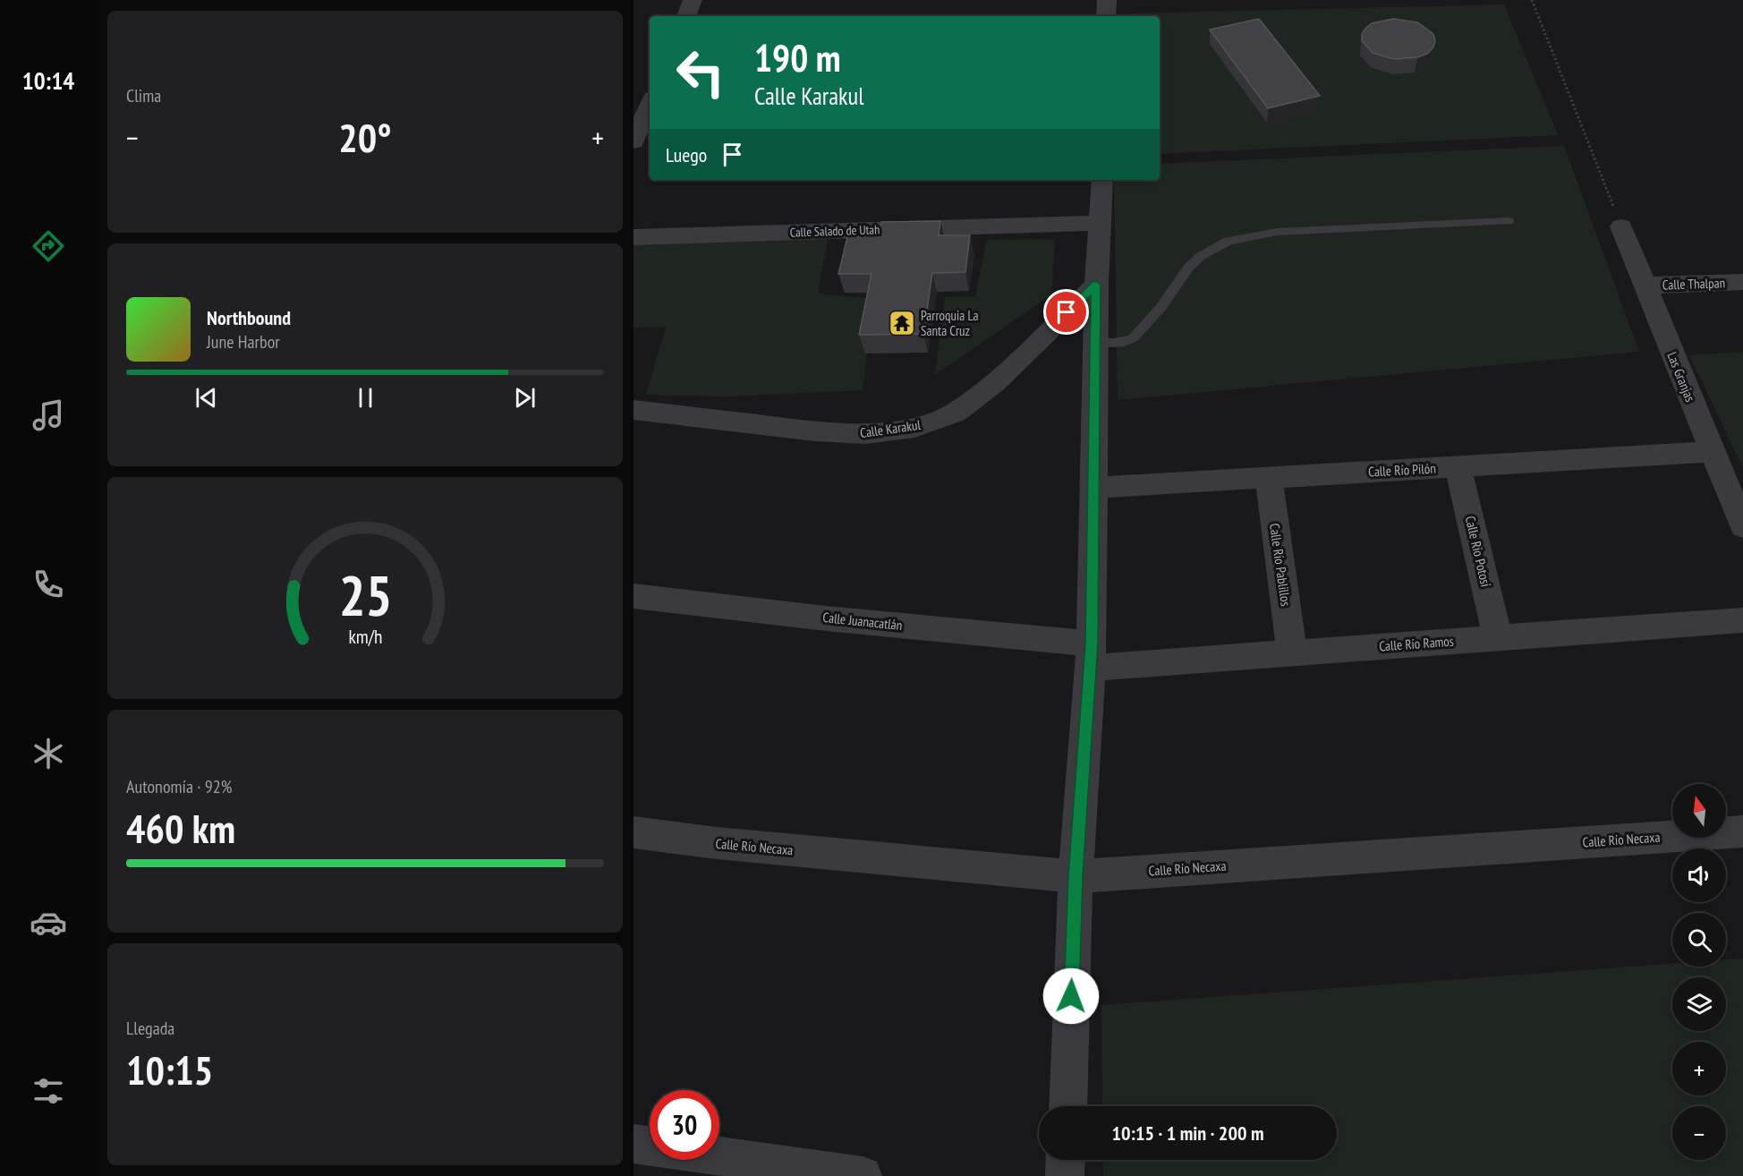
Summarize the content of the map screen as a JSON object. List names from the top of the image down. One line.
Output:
{"streets":{"street":["Calle Salado de Utah","Calle Thalpan","Las Granjas","Calle Karakul","Calle Río Pilón","Calle Río Potosí","Calle Río Pablillos","Calle Juanacatlán","Calle Río Ramos","Calle Río Necaxa"]},"crossings":[["Calle Thalpan","Las Granjas"],["Las Granjas","Calle Río Pilón"],["Calle Río Pilón","Calle Río Potosí"],["Calle Río Pilón","Calle Río Pablillos"],["Calle Río Potosí","Calle Río Ramos"],["Calle Río Pablillos","Calle Río Ramos"],["Calle Juanacatlán","Calle Río Ramos"]],"places":{"temple":["Parroquia La Santa Cruz"]},"north":"top","page":{"tabs":"10:14","tile":["Clima",["Autonomía · 92%","460 km"],["Llegada","10:15"]],"turn":["190 m","Calle Karakul"],"heat":["−","20°","+"],"then":"Luego","song":["Northbound","June Harbor"],"map_buttons":["+","−"],"limit":"30","trip":"10:15 · 1 min · 200 m","gauge":["25","km/h"]}}
